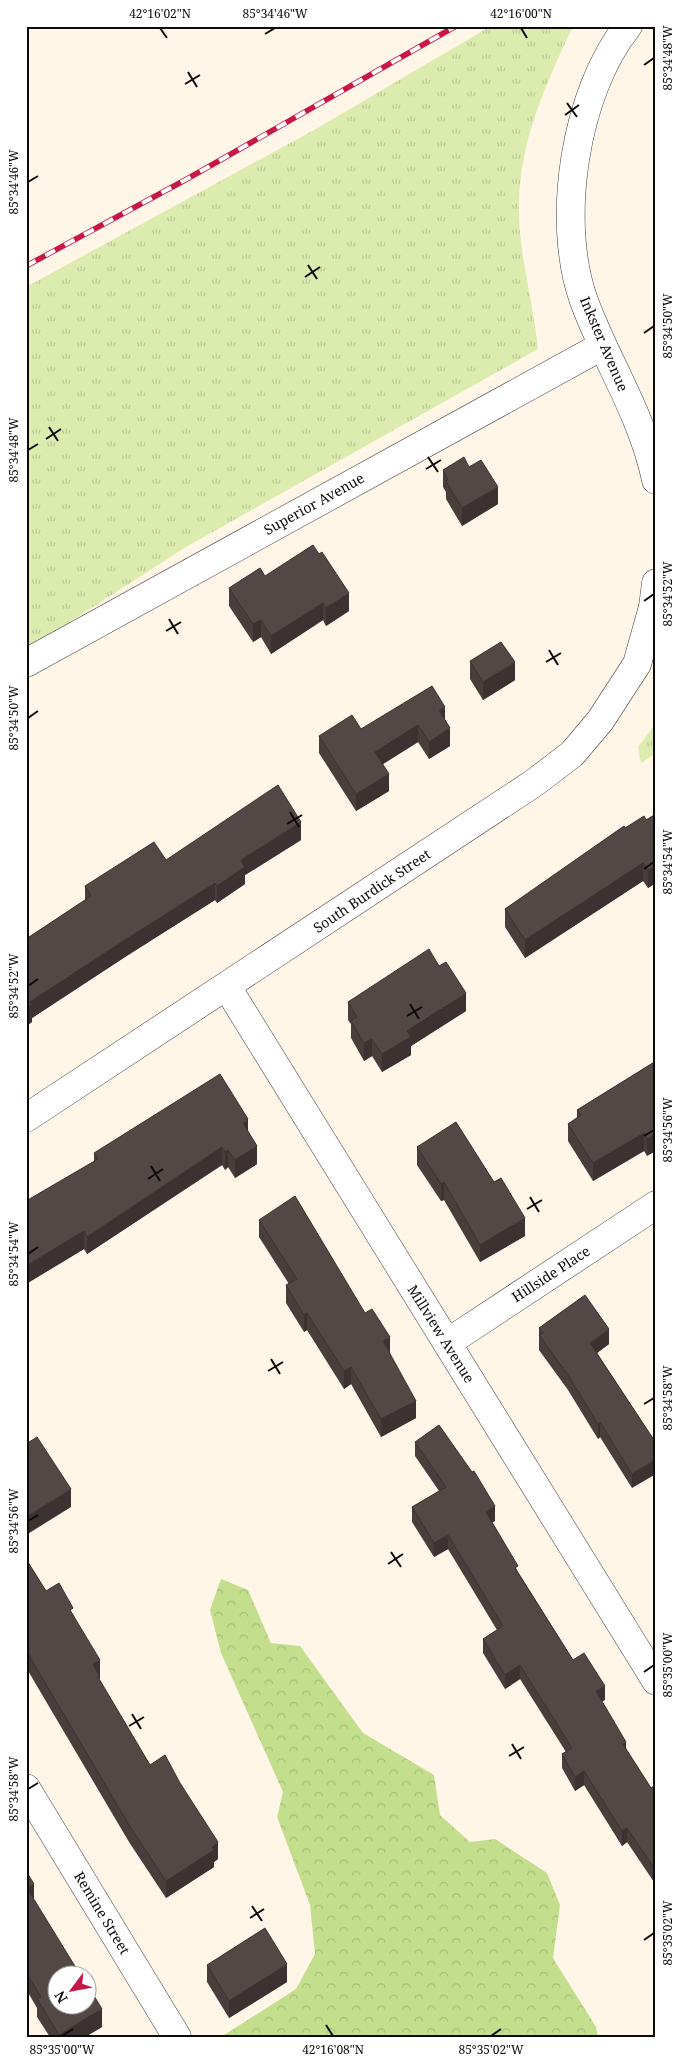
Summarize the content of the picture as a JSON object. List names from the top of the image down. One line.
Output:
{"streets":{"street":["Inkster Avenue","Superior Avenue","South Burdick Street","Hillside Place","Millview Avenue","Remine Street"]},"crossings":[["Inkster Avenue","Superior Avenue"],["South Burdick Street","Millview Avenue"],["Hillside Place","Millview Avenue"]],"north":"bottom left","coordinates":["42°16'02\"N","85°34'46\"W","42°16'00\"N","85°34'48\"W","85°34'50\"W","85°34'52\"W","85°34'54\"W","85°34'56\"W","85°34'58\"W","85°35'00\"W","85°35'02\"W","42°16'08\"N"]}
